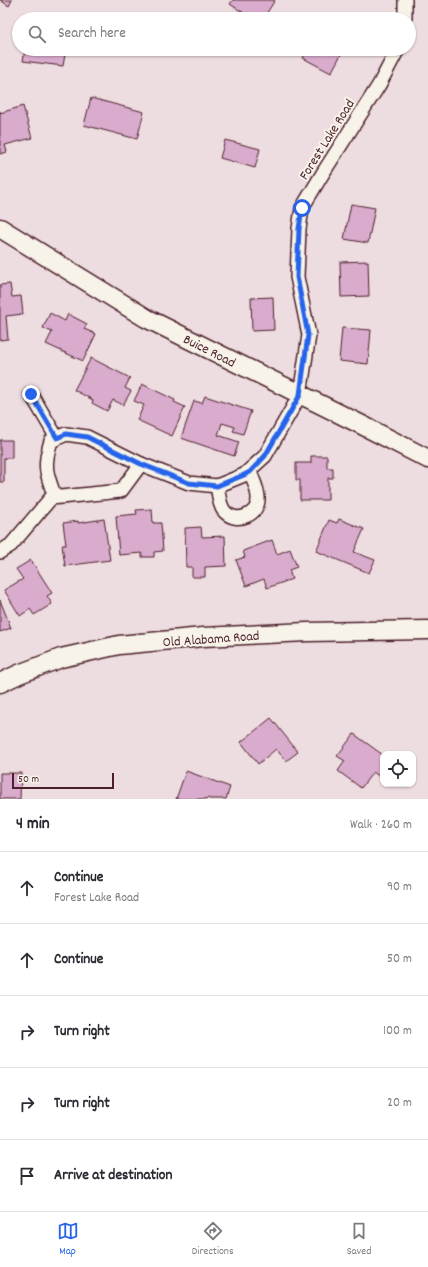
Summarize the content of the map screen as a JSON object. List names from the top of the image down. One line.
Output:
{"streets":{"street":["Forest Lake Road","Buice Road","Old Alabama Road"]},"crossings":[["Forest Lake Road","Buice Road"]],"scale_bar":"50 m","page":{"search":"Search here","scale":"50 m","heading":["4 min","Walk · 260 m"],"list":[["Continue","Forest Lake Road","90 m"],["Continue","50 m"],["Turn right","100 m"],["Turn right","20 m"],"Arrive at destination"],"nav":["Map","Directions","Saved"]}}
